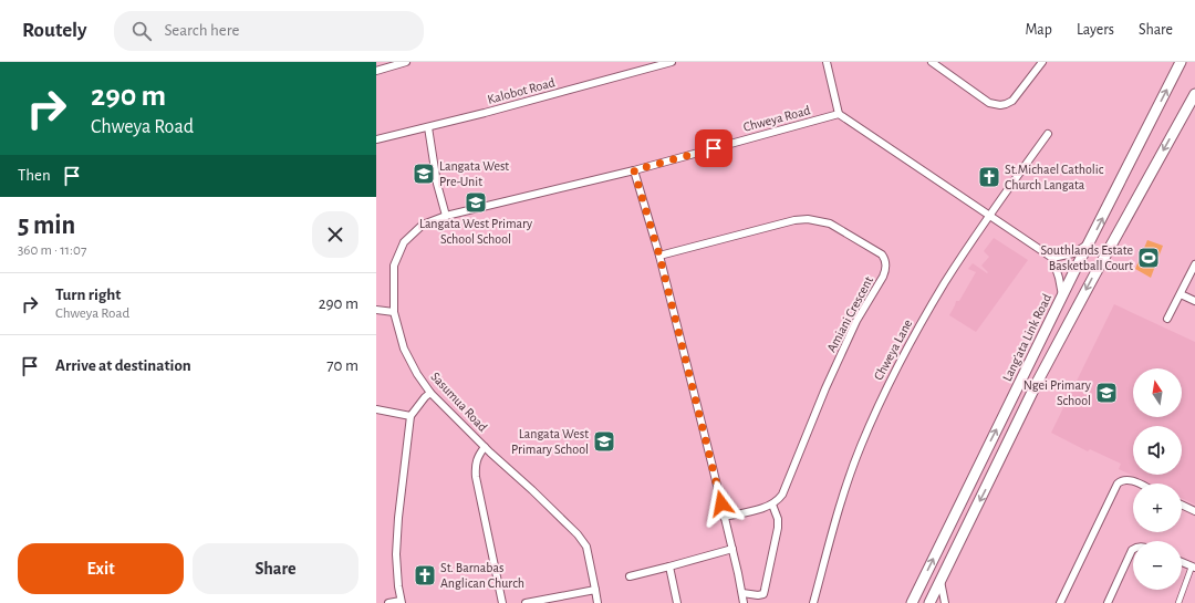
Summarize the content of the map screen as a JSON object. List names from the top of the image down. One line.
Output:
{"streets":{"main road":["Lang'ata Link Road"],"street":["Kalobot Road","Chweya Road","Amiani Crescent","Chweya Lane","Sasumua Road"]},"crossings":[["Chweya Road","Sasumua Road"]],"places":{"school or university":["Langata West Pre-Unit","Langata West Primary School School","Ngei Primary School","Langata West Primary School"],"church":["St.Michael Catholic Church Langata","St. Barnabas Anglican Church"],"sports":["Southlands Estate Basketball Court"]},"north":"top","page":{"header":"Routely","search":"Search here","nav":["Map","Layers","Share"],"turn":["290 m","Chweya Road"],"then":"Then","heading":["5 min","360 m · 11:07"],"list":[{"name":"Turn right","note":"Chweya Road","value":"290 m"},{"name":"Arrive at destination","value":"70 m"}],"map_buttons":["+","−"],"buttons":["Exit","Share"]}}
